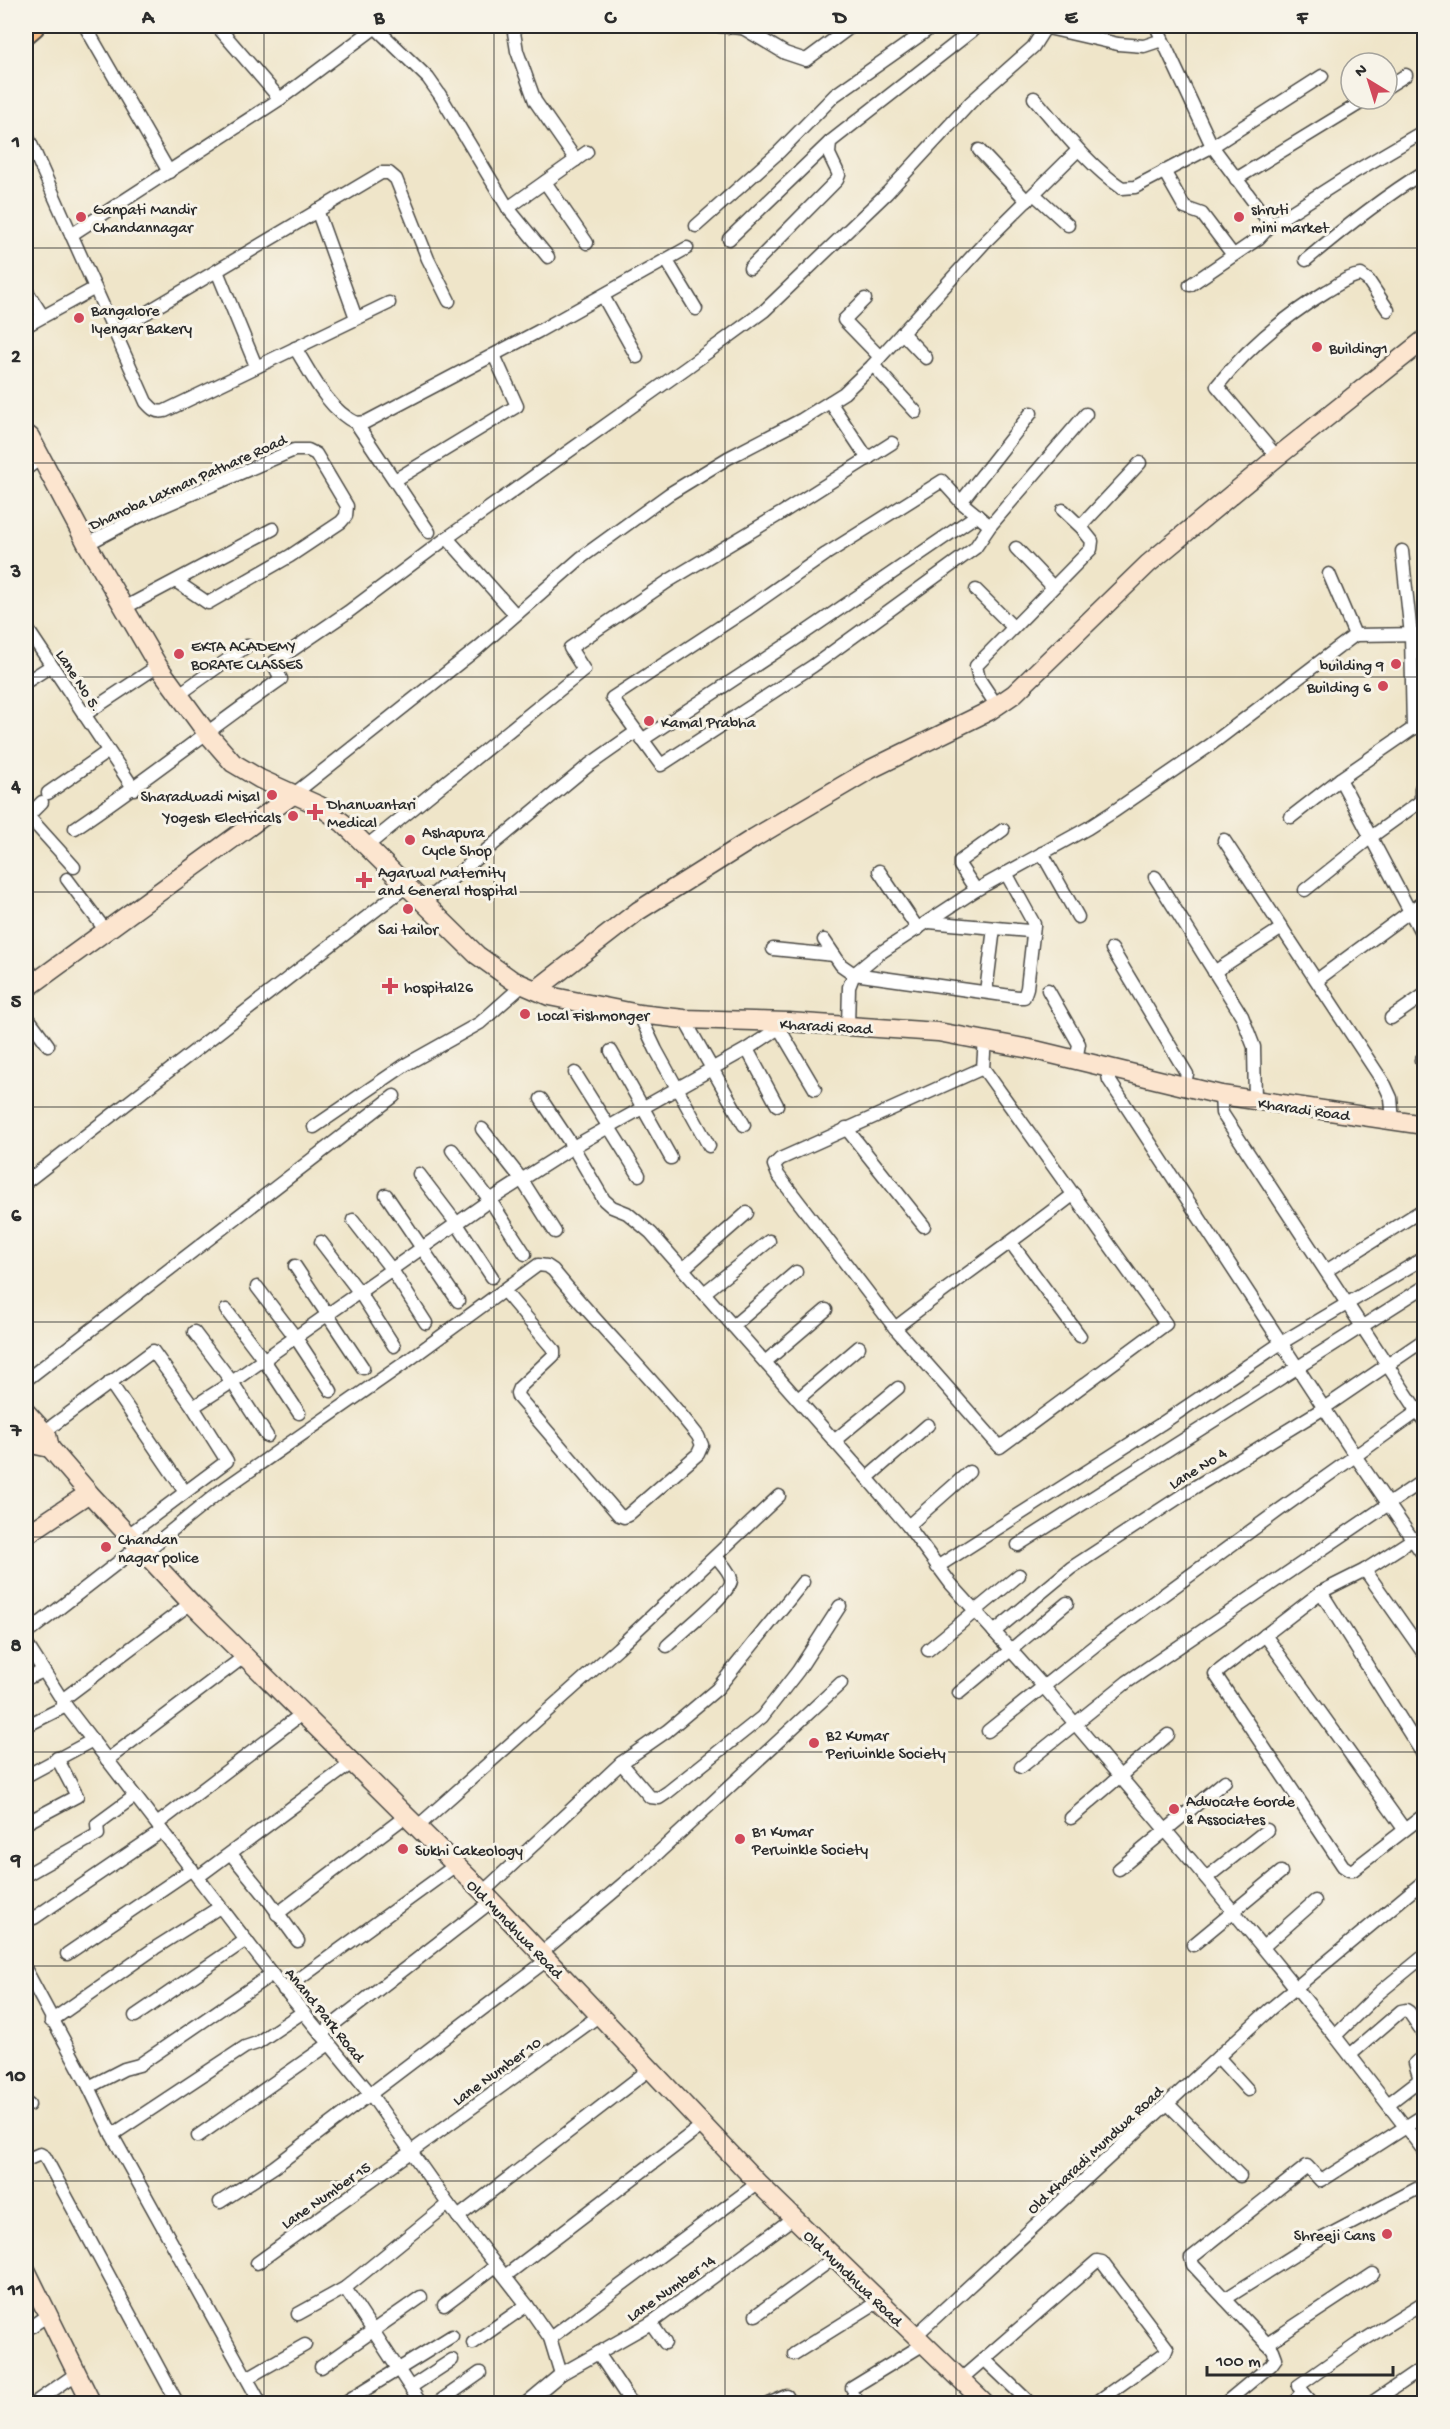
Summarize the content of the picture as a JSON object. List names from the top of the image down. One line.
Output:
{"streets":{"street":["Dhanoba Laxman Pathare Road","Lane No 5.","Kharadi Road","Lane No 4","Old Mundhwa Road","Anand Park Road","Lane Number 10","Old Kharadi Mundwa Road","Lane Number 15","Lane Number 14"]},"crossings":[["Dhanoba Laxman Pathare Road","Kharadi Road"],["Old Mundhwa Road","Lane Number 10"],["Old Mundhwa Road","Old Kharadi Mundwa Road"],["Old Mundhwa Road","Lane Number 14"],["Anand Park Road","Lane Number 10"],["Anand Park Road","Lane Number 15"],["Anand Park Road","Lane Number 14"],["Lane Number 10","Lane Number 15"]],"places":{"other":["Ganpati Mandir Chandannagar","shruti mini market","Bangalore Iyengar Bakery","Building1","EKTA ACADEMY BORATE CLASSES","building 9","Building 6","Kamal Prabha","Sharadwadi Misal","Yogesh Electricals","Ashapura Cycle Shop","Sai tailor","Local Fishmonger","Chandan nagar police","B2 Kumar Periwinkle Society","Advocate Gorde & Associates","B1 Kumar Perwinkle Society","Sukhi Cakeology","Shreeji Cans"],"health":["Dhanwantari Medical","Agarwal Maternity and General Hospital","hospital26"]},"scale_bar":"100 m","north":"top left","grid":{"columns":["A","B","C","D","E","F"],"rows":["1","2","3","4","5","6","7","8","9","10","11"]}}
